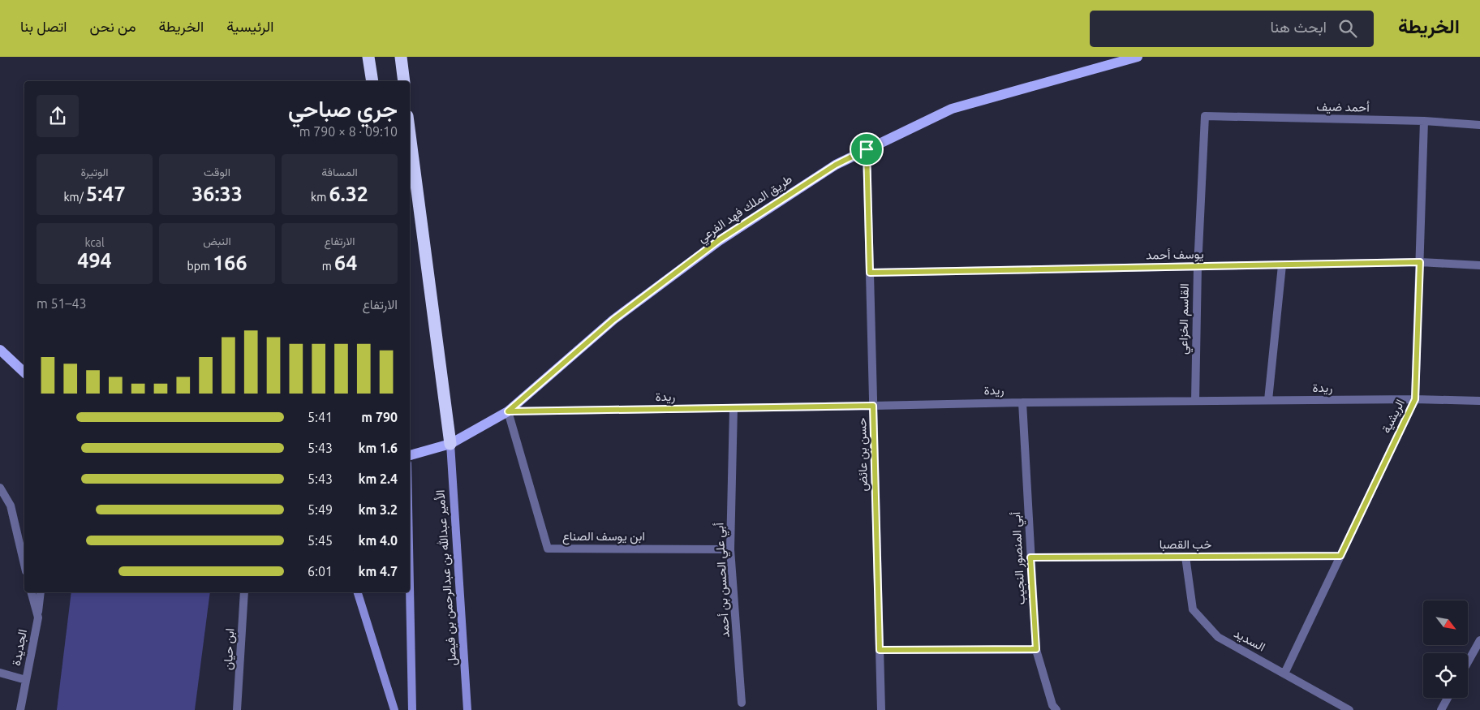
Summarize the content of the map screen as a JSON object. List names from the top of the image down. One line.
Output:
{"streets":{"main road":["طريق الملك فهد الفرعي","الأمير عبدالله بن عبدالرحمن بن فيصل"],"street":["أحمد ضيف","يوسف أحمد","القاسم الخزاعي","ريدة","الريشية","حسن بن عائض","ابن يوسف الصناع","خب القصبا","أبي المنصور النجيب","أبي علي الحسن بن أحمد","السديد","الجديدة","ابن حيان"]},"crossings":[["أحمد ضيف","القاسم الخزاعي"],["أحمد ضيف","الريشية"],["طريق الملك فهد الفرعي","ريدة"],["طريق الملك فهد الفرعي","حسن بن عائض"],["طريق الملك فهد الفرعي","ابن يوسف الصناع"],["طريق الملك فهد الفرعي","الأمير عبدالله بن عبدالرحمن بن فيصل"],["يوسف أحمد","القاسم الخزاعي"],["يوسف أحمد","الريشية"],["يوسف أحمد","حسن بن عائض"],["القاسم الخزاعي","ريدة"],["ريدة","الريشية"],["ريدة","حسن بن عائض"],["ريدة","ابن يوسف الصناع"],["ريدة","أبي المنصور النجيب"],["ريدة","أبي علي الحسن بن أحمد"],["الريشية","خب القصبا"],["الريشية","السديد"],["ابن يوسف الصناع","أبي علي الحسن بن أحمد"],["خب القصبا","أبي المنصور النجيب"],["خب القصبا","السديد"]],"north":"bottom right","page":{"header":"الخريطة","search":"ابحث هنا","nav":["الرئيسية","الخريطة","من نحن","اتصل بنا"],"heading":["جري صباحي","09:10 · 8 × 790 m"],"stats":[["المسافة","6.32 km"],["الوقت","36:33"],["الوتيرة","5:47 /km"],["الارتفاع","64 m"],["النبض","166 bpm"],["kcal","494"]],"chart":["الارتفاع","43–51 m"],"list":[{"name":"790 m","note":"5:41"},{"name":"1.6 km","note":"5:43"},{"name":"2.4 km","note":"5:43"},{"name":"3.2 km","note":"5:49"},{"name":"4.0 km","note":"5:45"},{"name":"4.7 km","note":"6:01"}]}}
